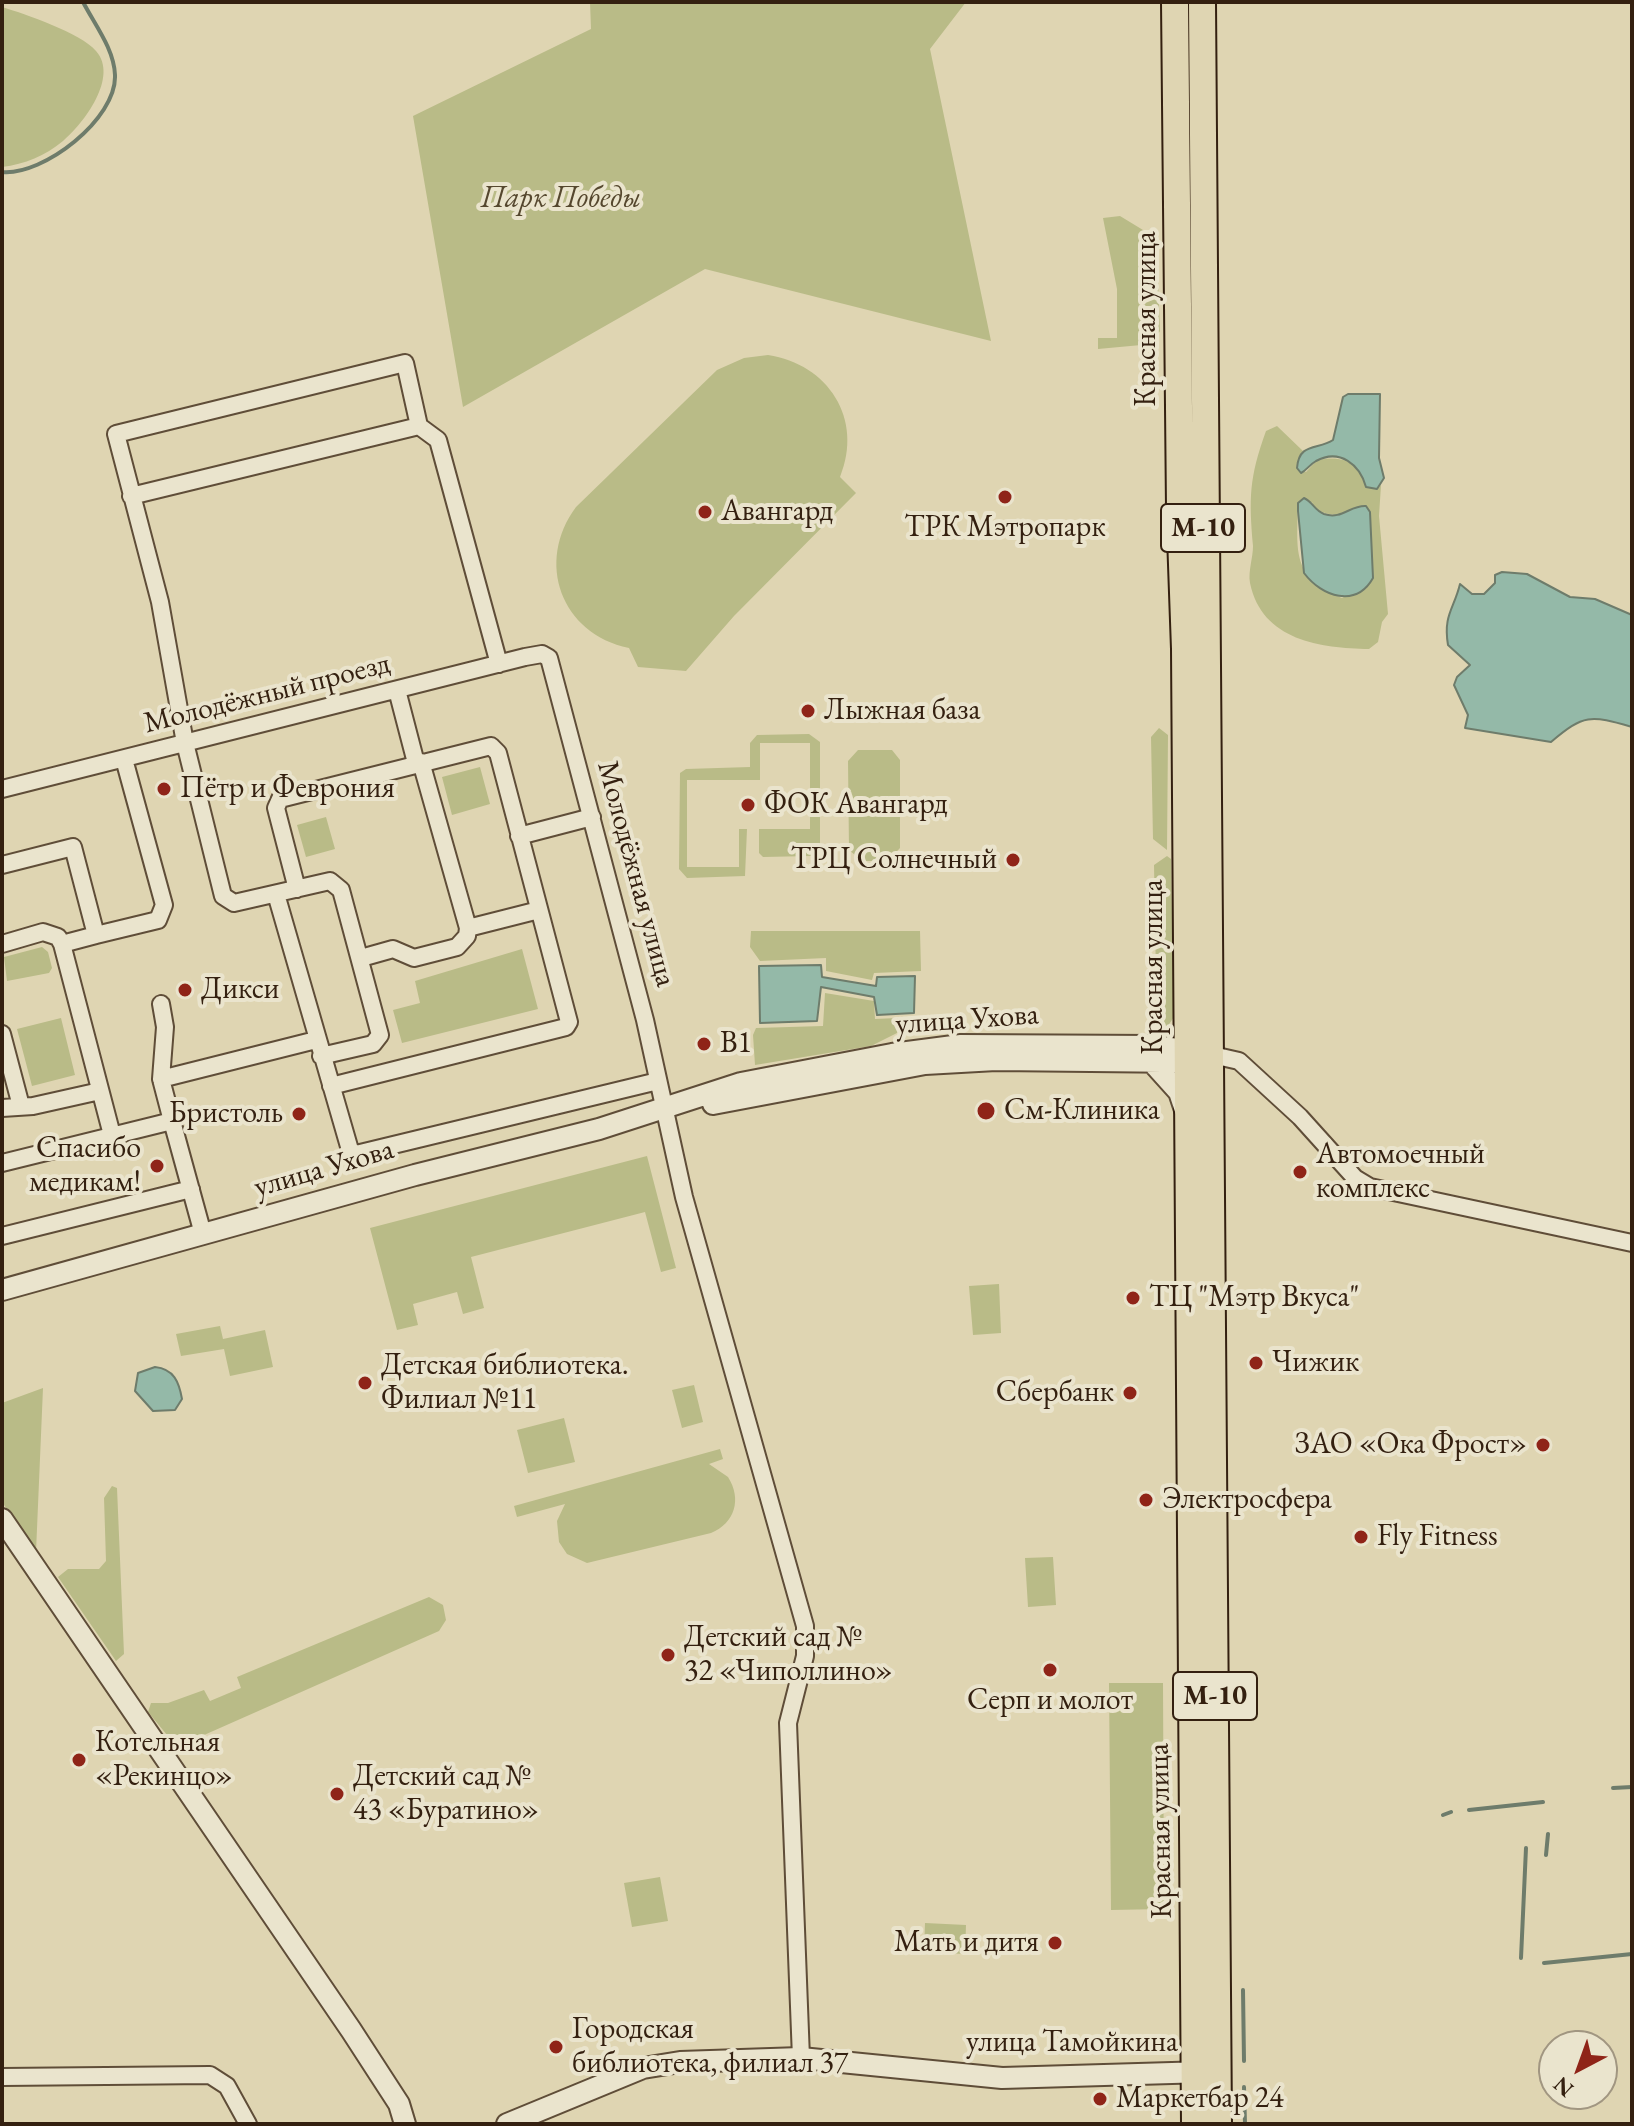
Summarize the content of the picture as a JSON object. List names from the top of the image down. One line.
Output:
{"streets":{"highway":["Красная улица","М-10"],"street":["Молодёжный проезд","Молодёжная улица","улица Ухова","улица Тамойкина"]},"crossings":[["Красная улица","улица Ухова"],["Красная улица","улица Тамойкина"],["Молодёжный проезд","Молодёжная улица"],["Молодёжная улица","улица Ухова"],["Молодёжная улица","улица Тамойкина"]],"parks":["Парк Победы"],"places":["ТРК Мэтропарк","Авангард","Лыжная база","Пётр и Феврония","ФОК Авангард","ТРЦ Солнечный","Дикси","В1","См-Клиника","Бристоль","Спасибо медикам!","Автомоечный комплекс","ТЦ \"Мэтр Вкуса\"","Чижик","Детская библиотека. Филиал №11","Сбербанк","ЗАО «Ока Фрост»","Электросфера","Fly Fitness","Детский сад № 32 «Чиполлино»","Серп и молот","Котельная «Рекинцо»","Детский сад № 43 «Буратино»","Мать и дитя","Городская библиотека, филиал 37","Маркетбар 24"],"north":"bottom left"}
